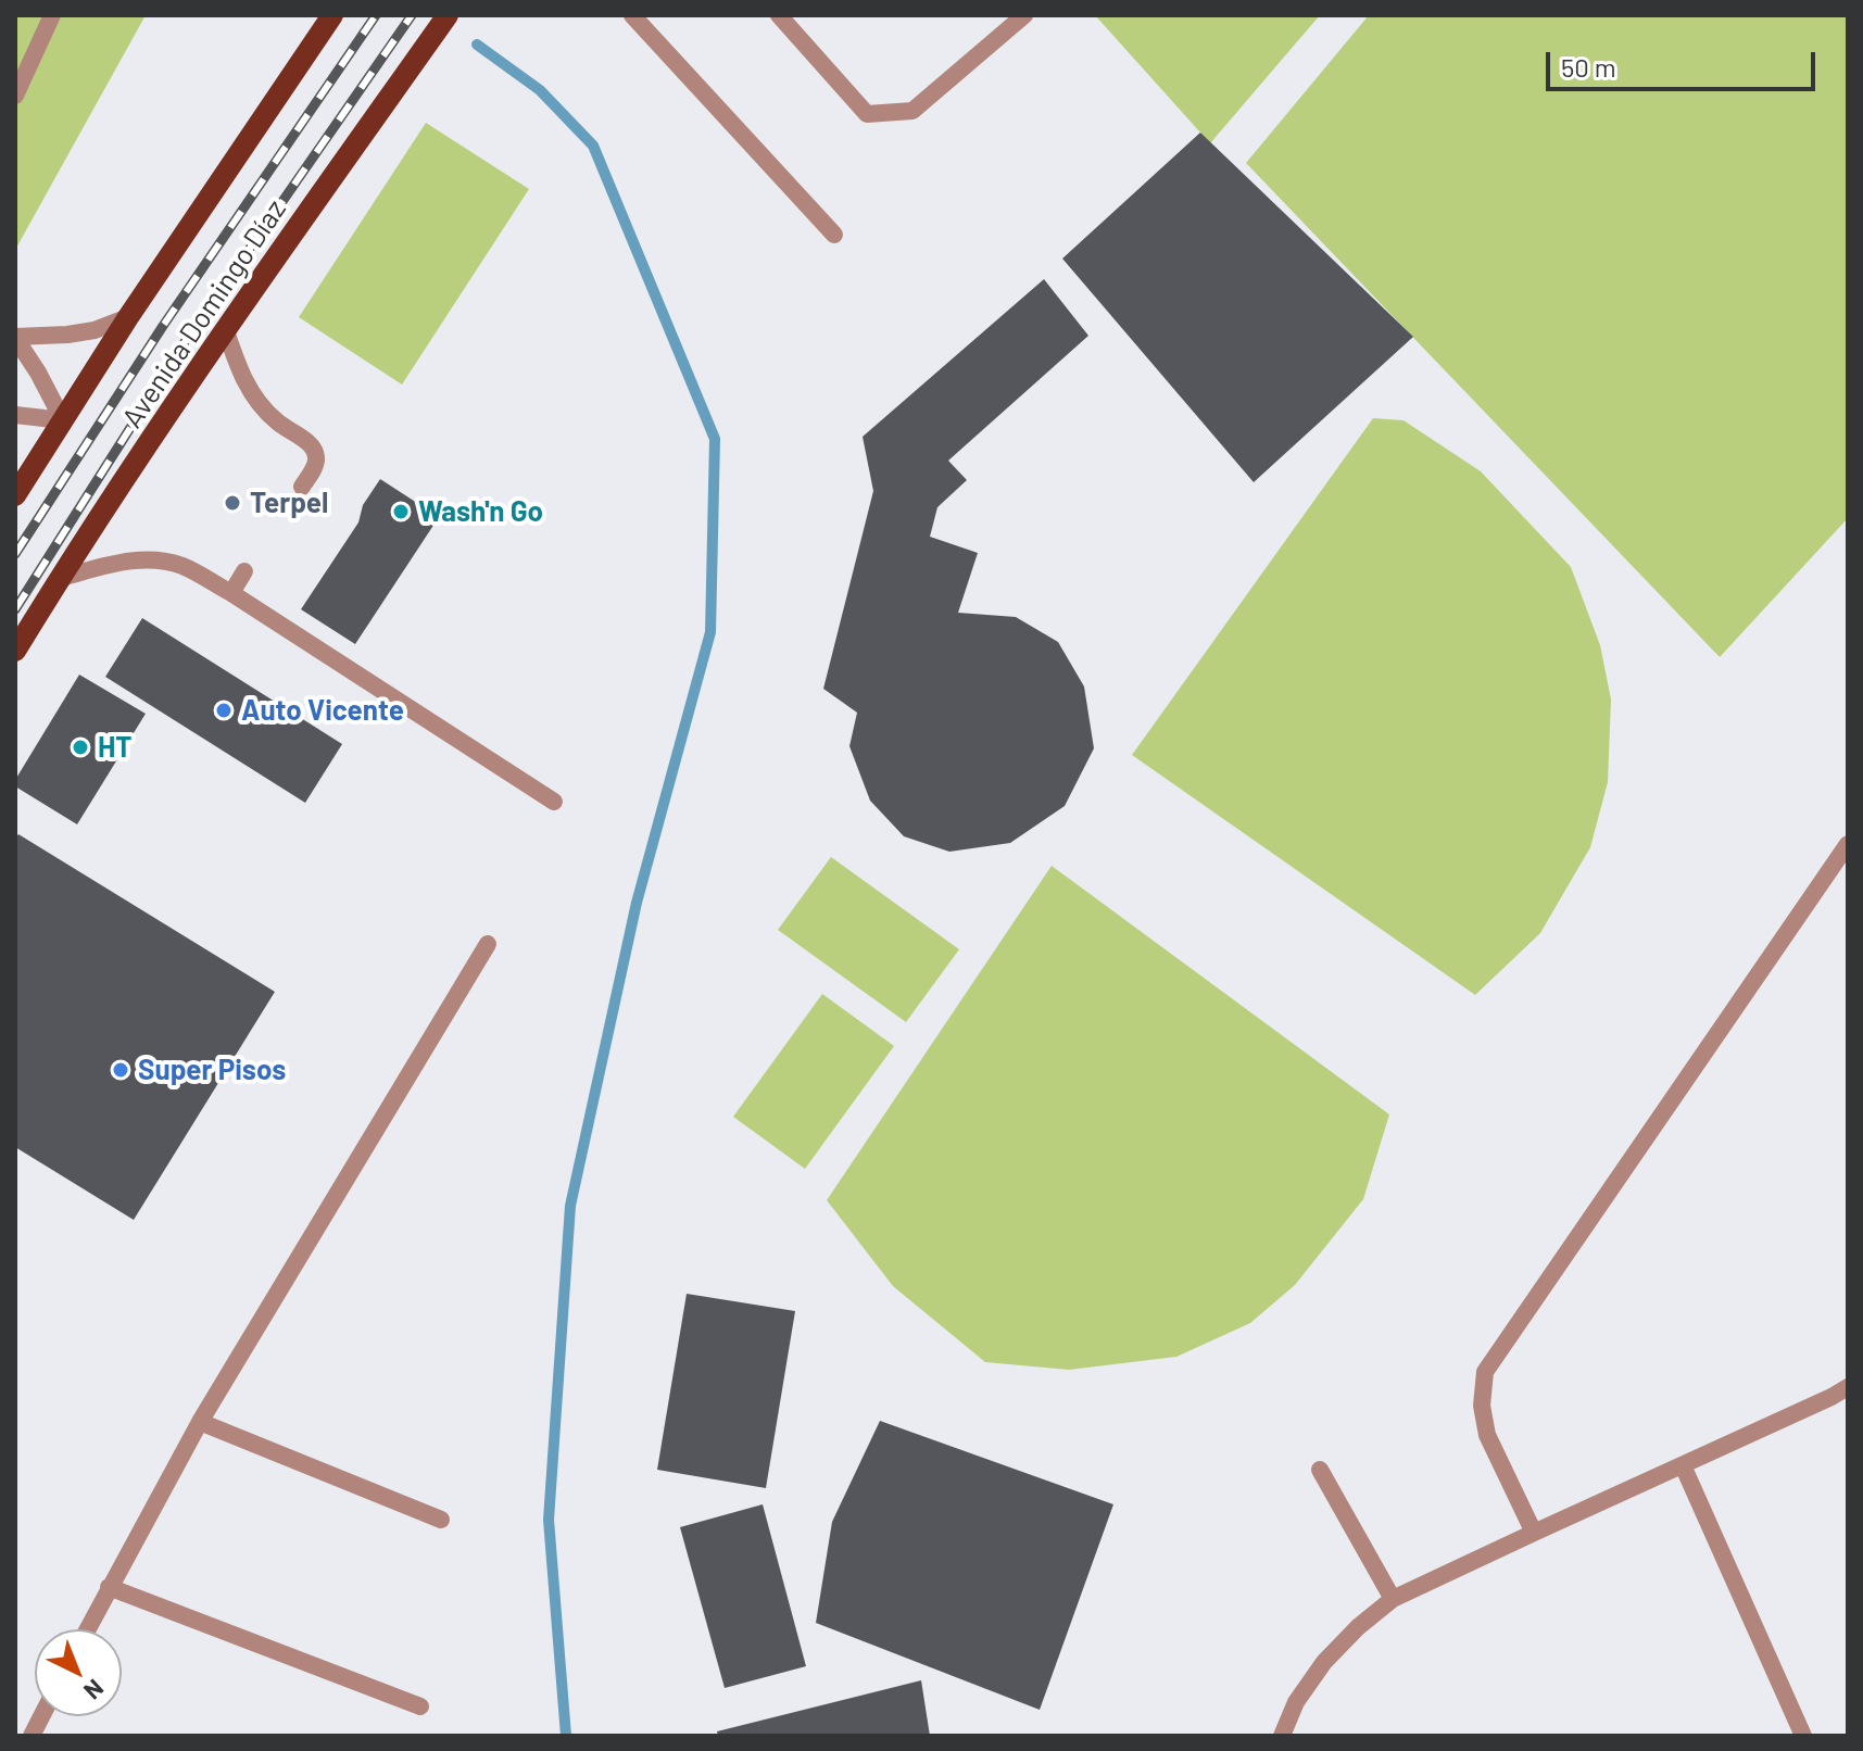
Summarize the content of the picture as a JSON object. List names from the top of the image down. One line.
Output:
{"streets":{"main road":["Avenida Domingo Díaz"]},"places":["Terpel","Wash'n Go","Auto Vicente","HT","Super Pisos"],"scale_bar":"50 m","north":"bottom right"}
